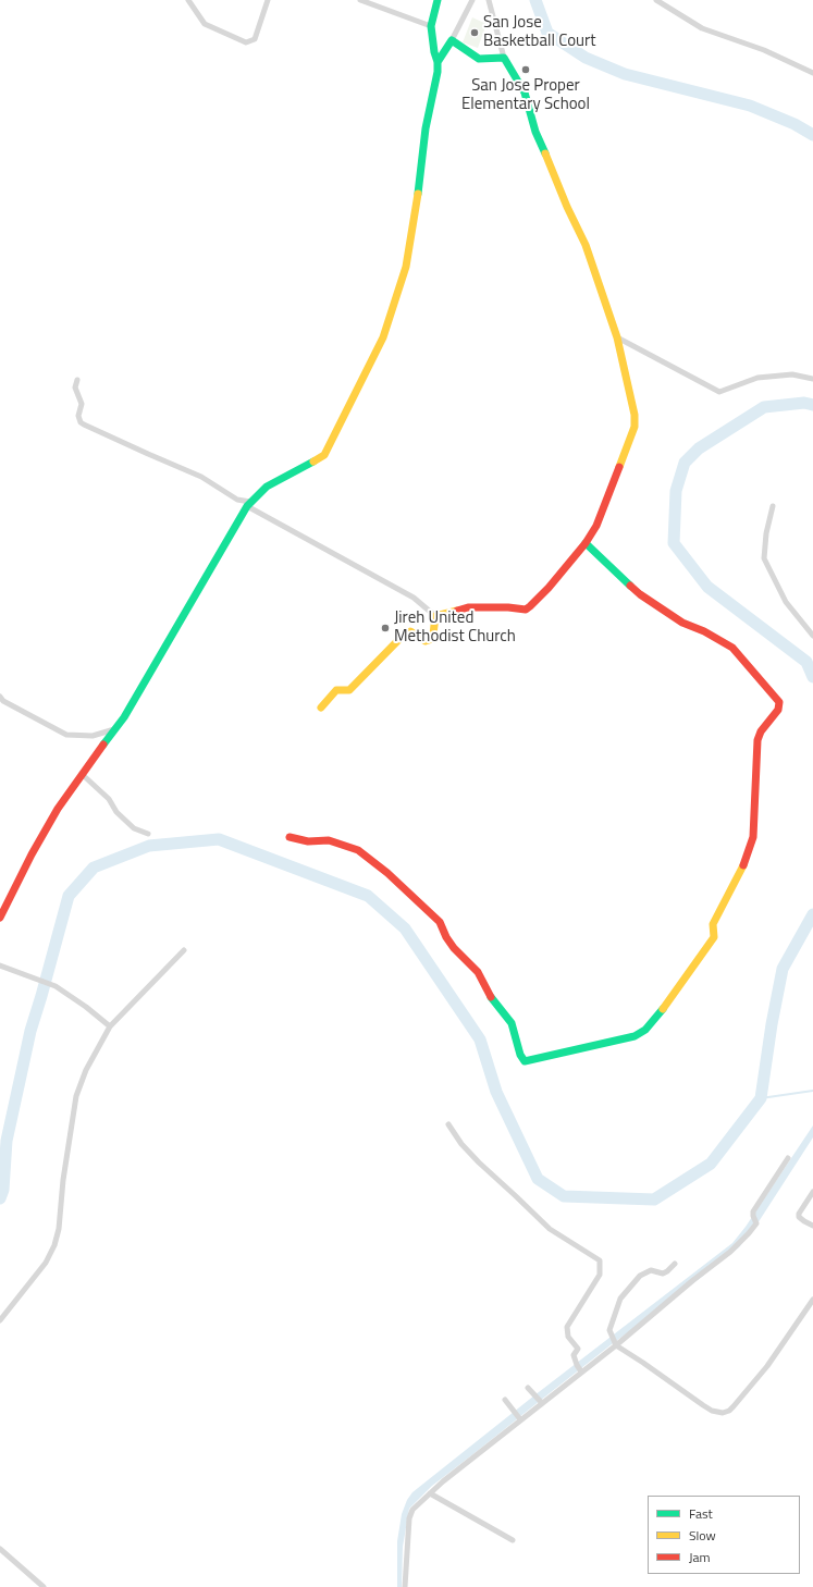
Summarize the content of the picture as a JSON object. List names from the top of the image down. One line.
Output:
{"places":["San Jose Basketball Court","San Jose Proper Elementary School","Jireh United Methodist Church"],"legend":["Fast","Slow","Jam"]}
